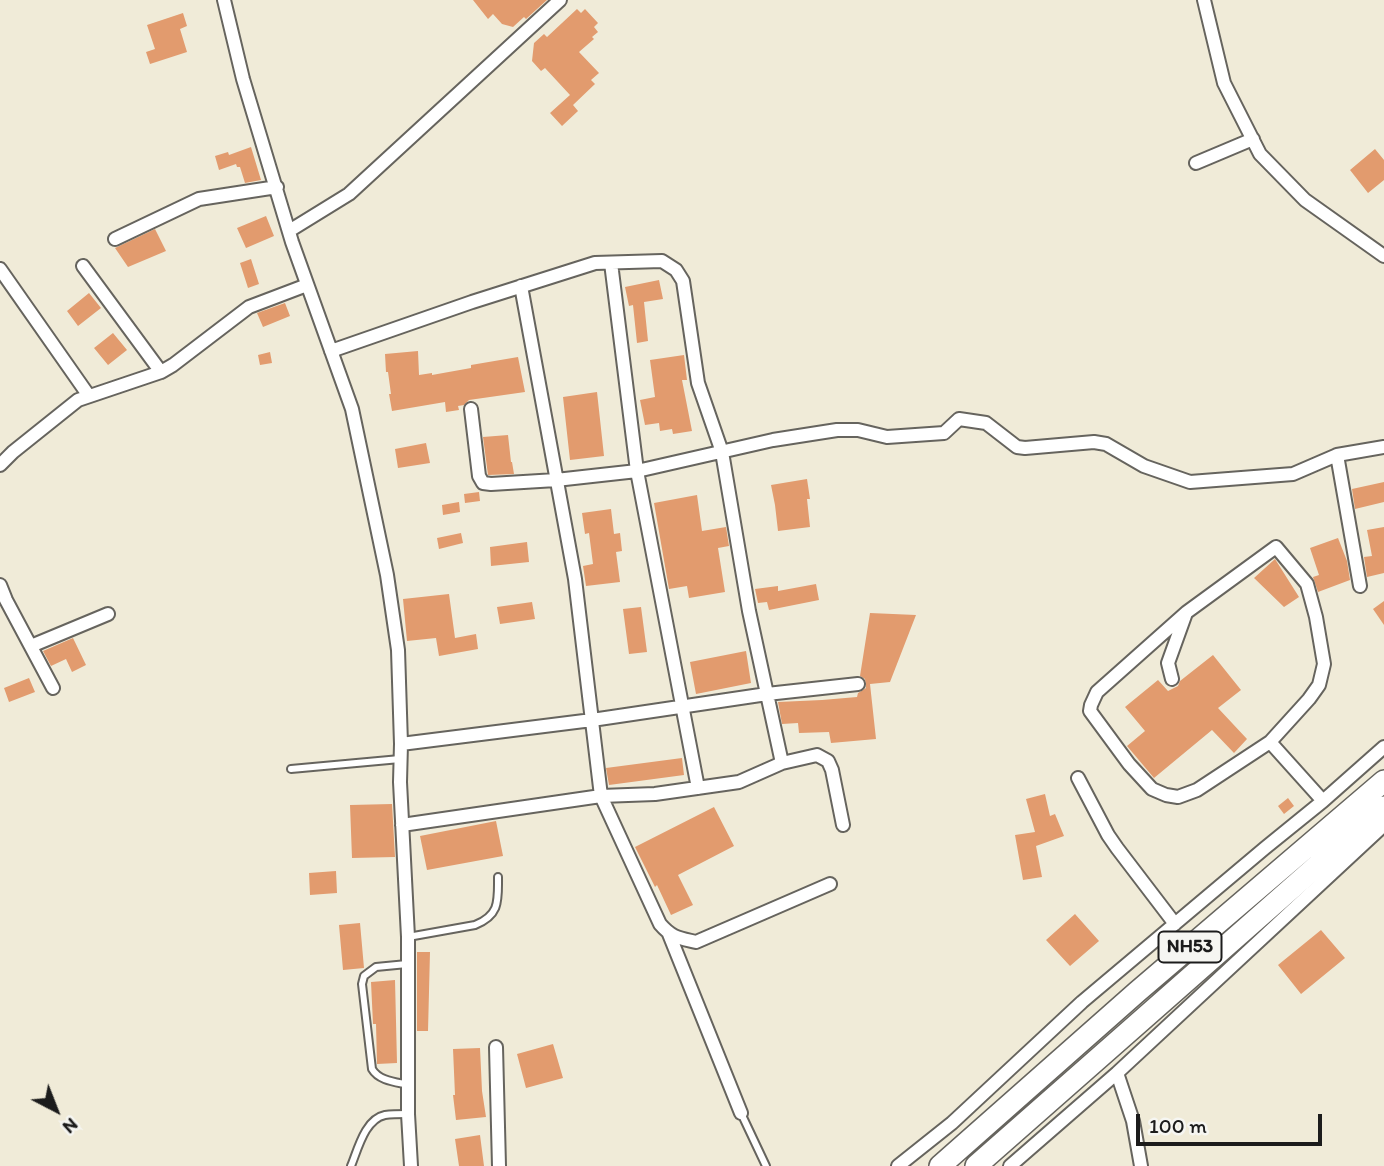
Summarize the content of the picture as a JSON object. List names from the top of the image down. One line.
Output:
{"streets":{"highway":["NH53"]},"scale_bar":"100 m","north":"bottom right"}
